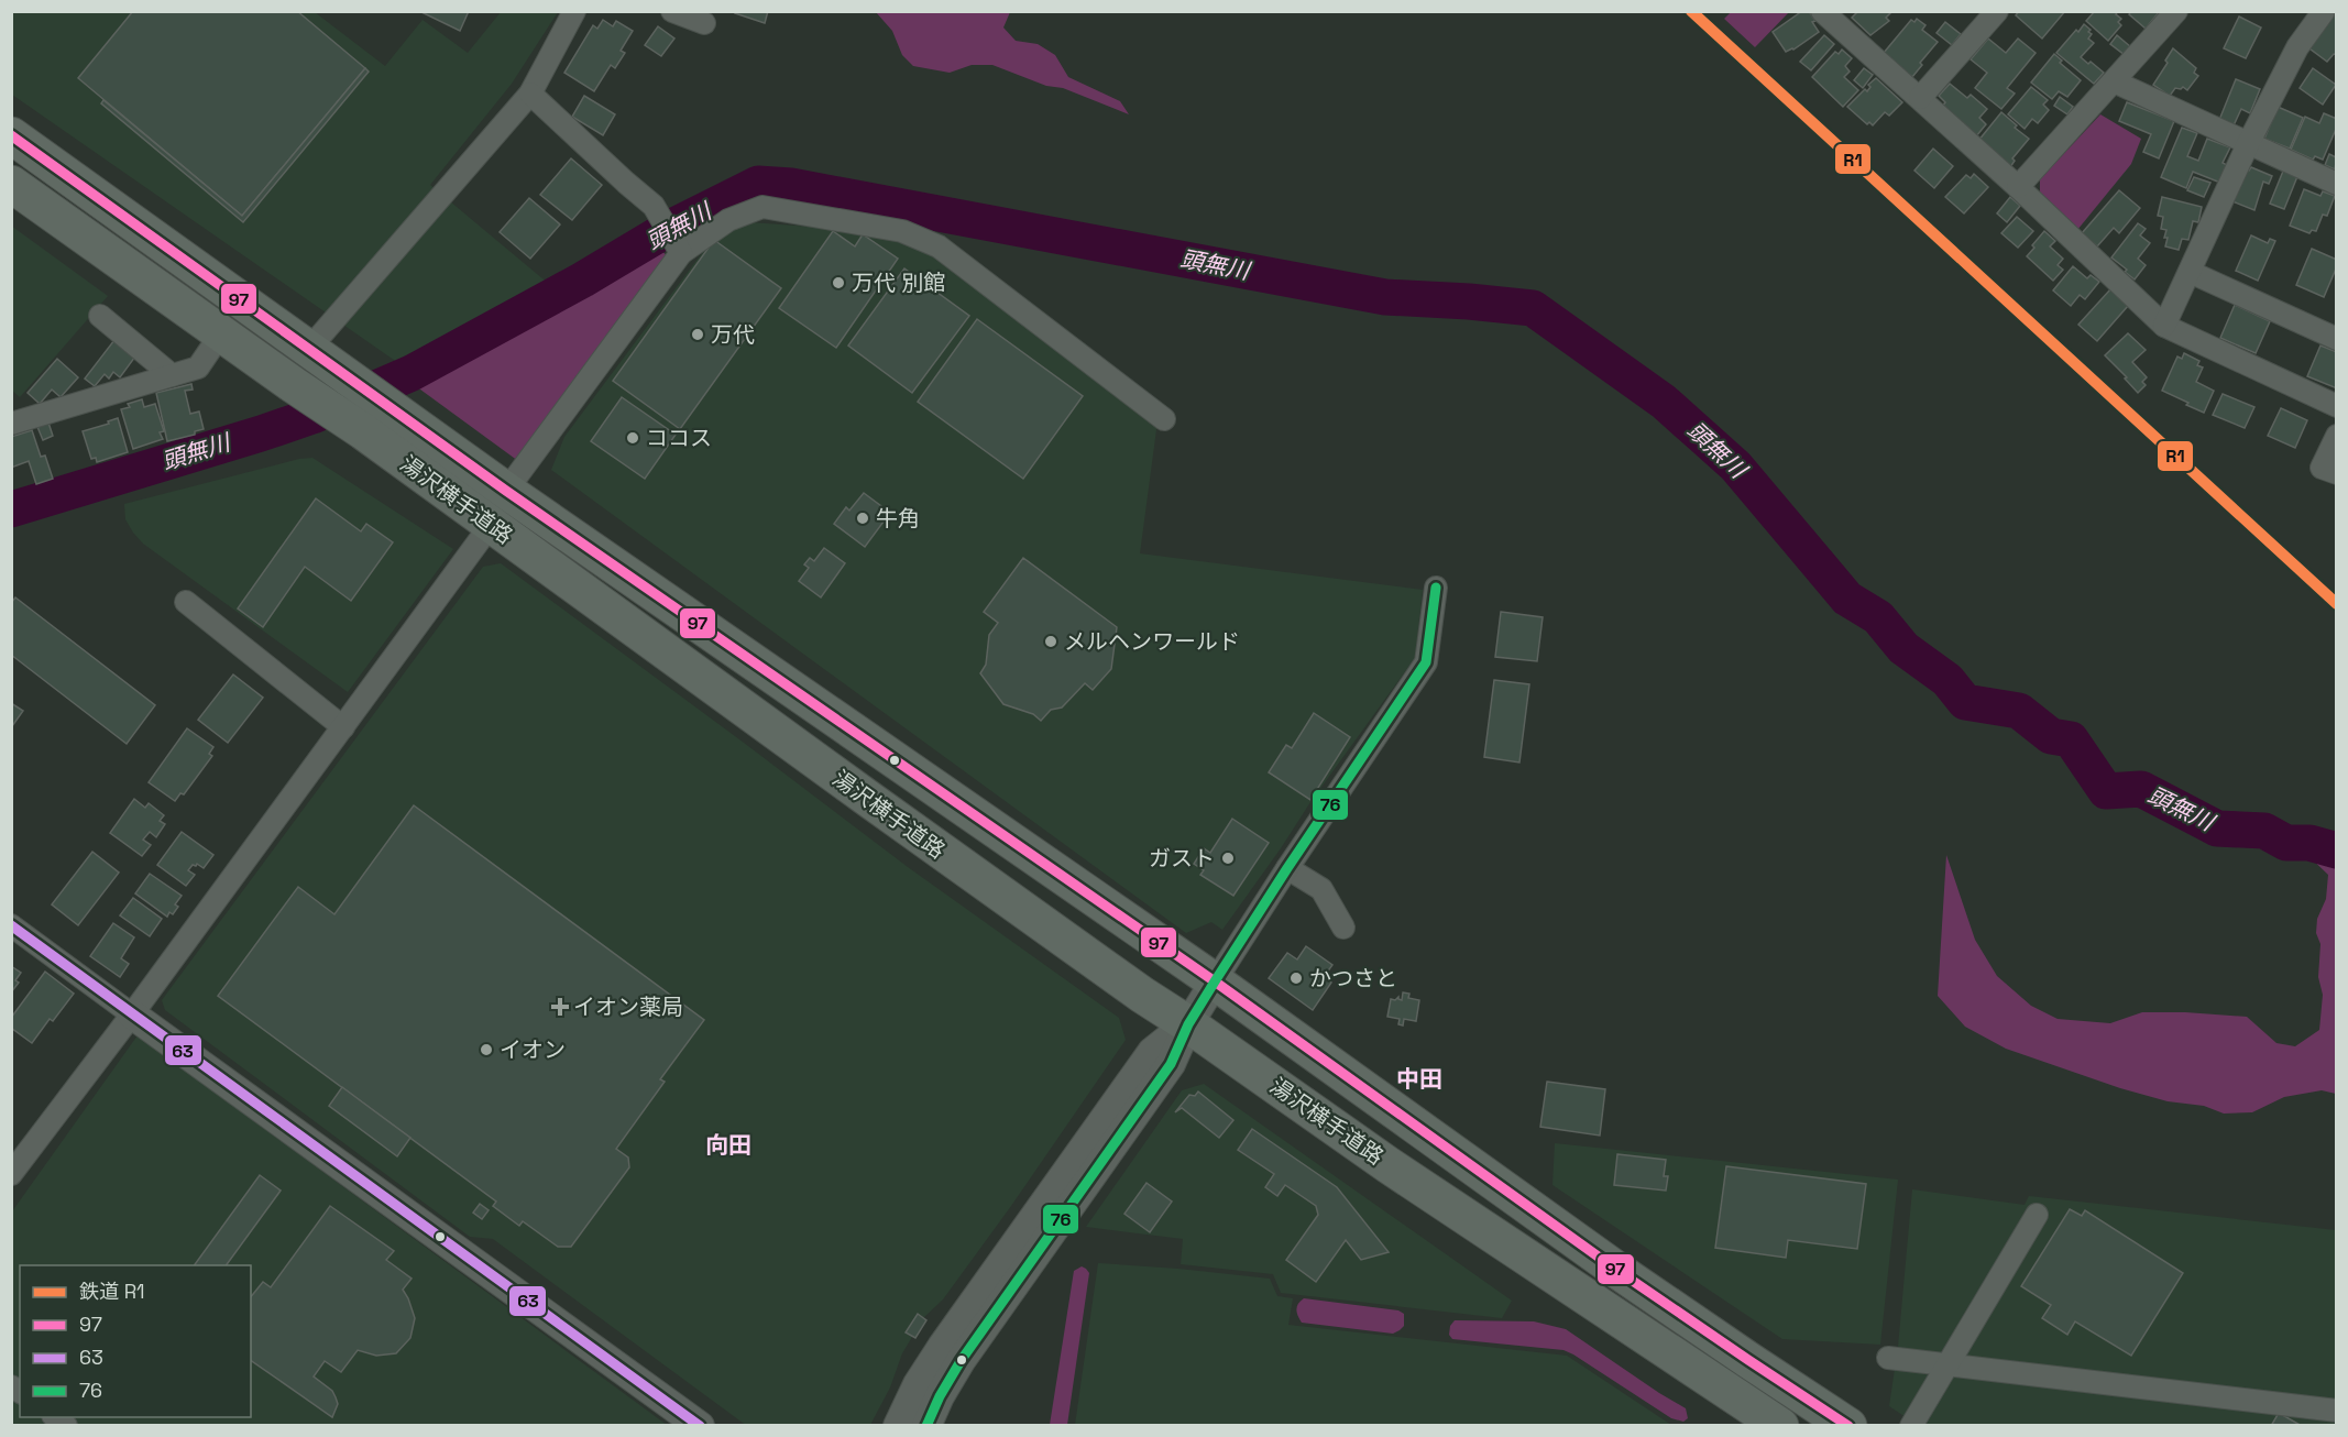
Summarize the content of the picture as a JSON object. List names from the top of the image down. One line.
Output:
{"streets":{"highway":["湯沢横手道路"]},"districts":["中田","向田"],"water":["頭無川"],"places":{"other":["万代 別館","万代","ココス","牛角","メルヘンワールド","ガスト","かつさと","イオン"],"health":["イオン薬局"]},"lines":["rail line R1","transit line 97","transit line 76","transit line 63"],"legend":["鉄道 R1","97","63","76"]}
